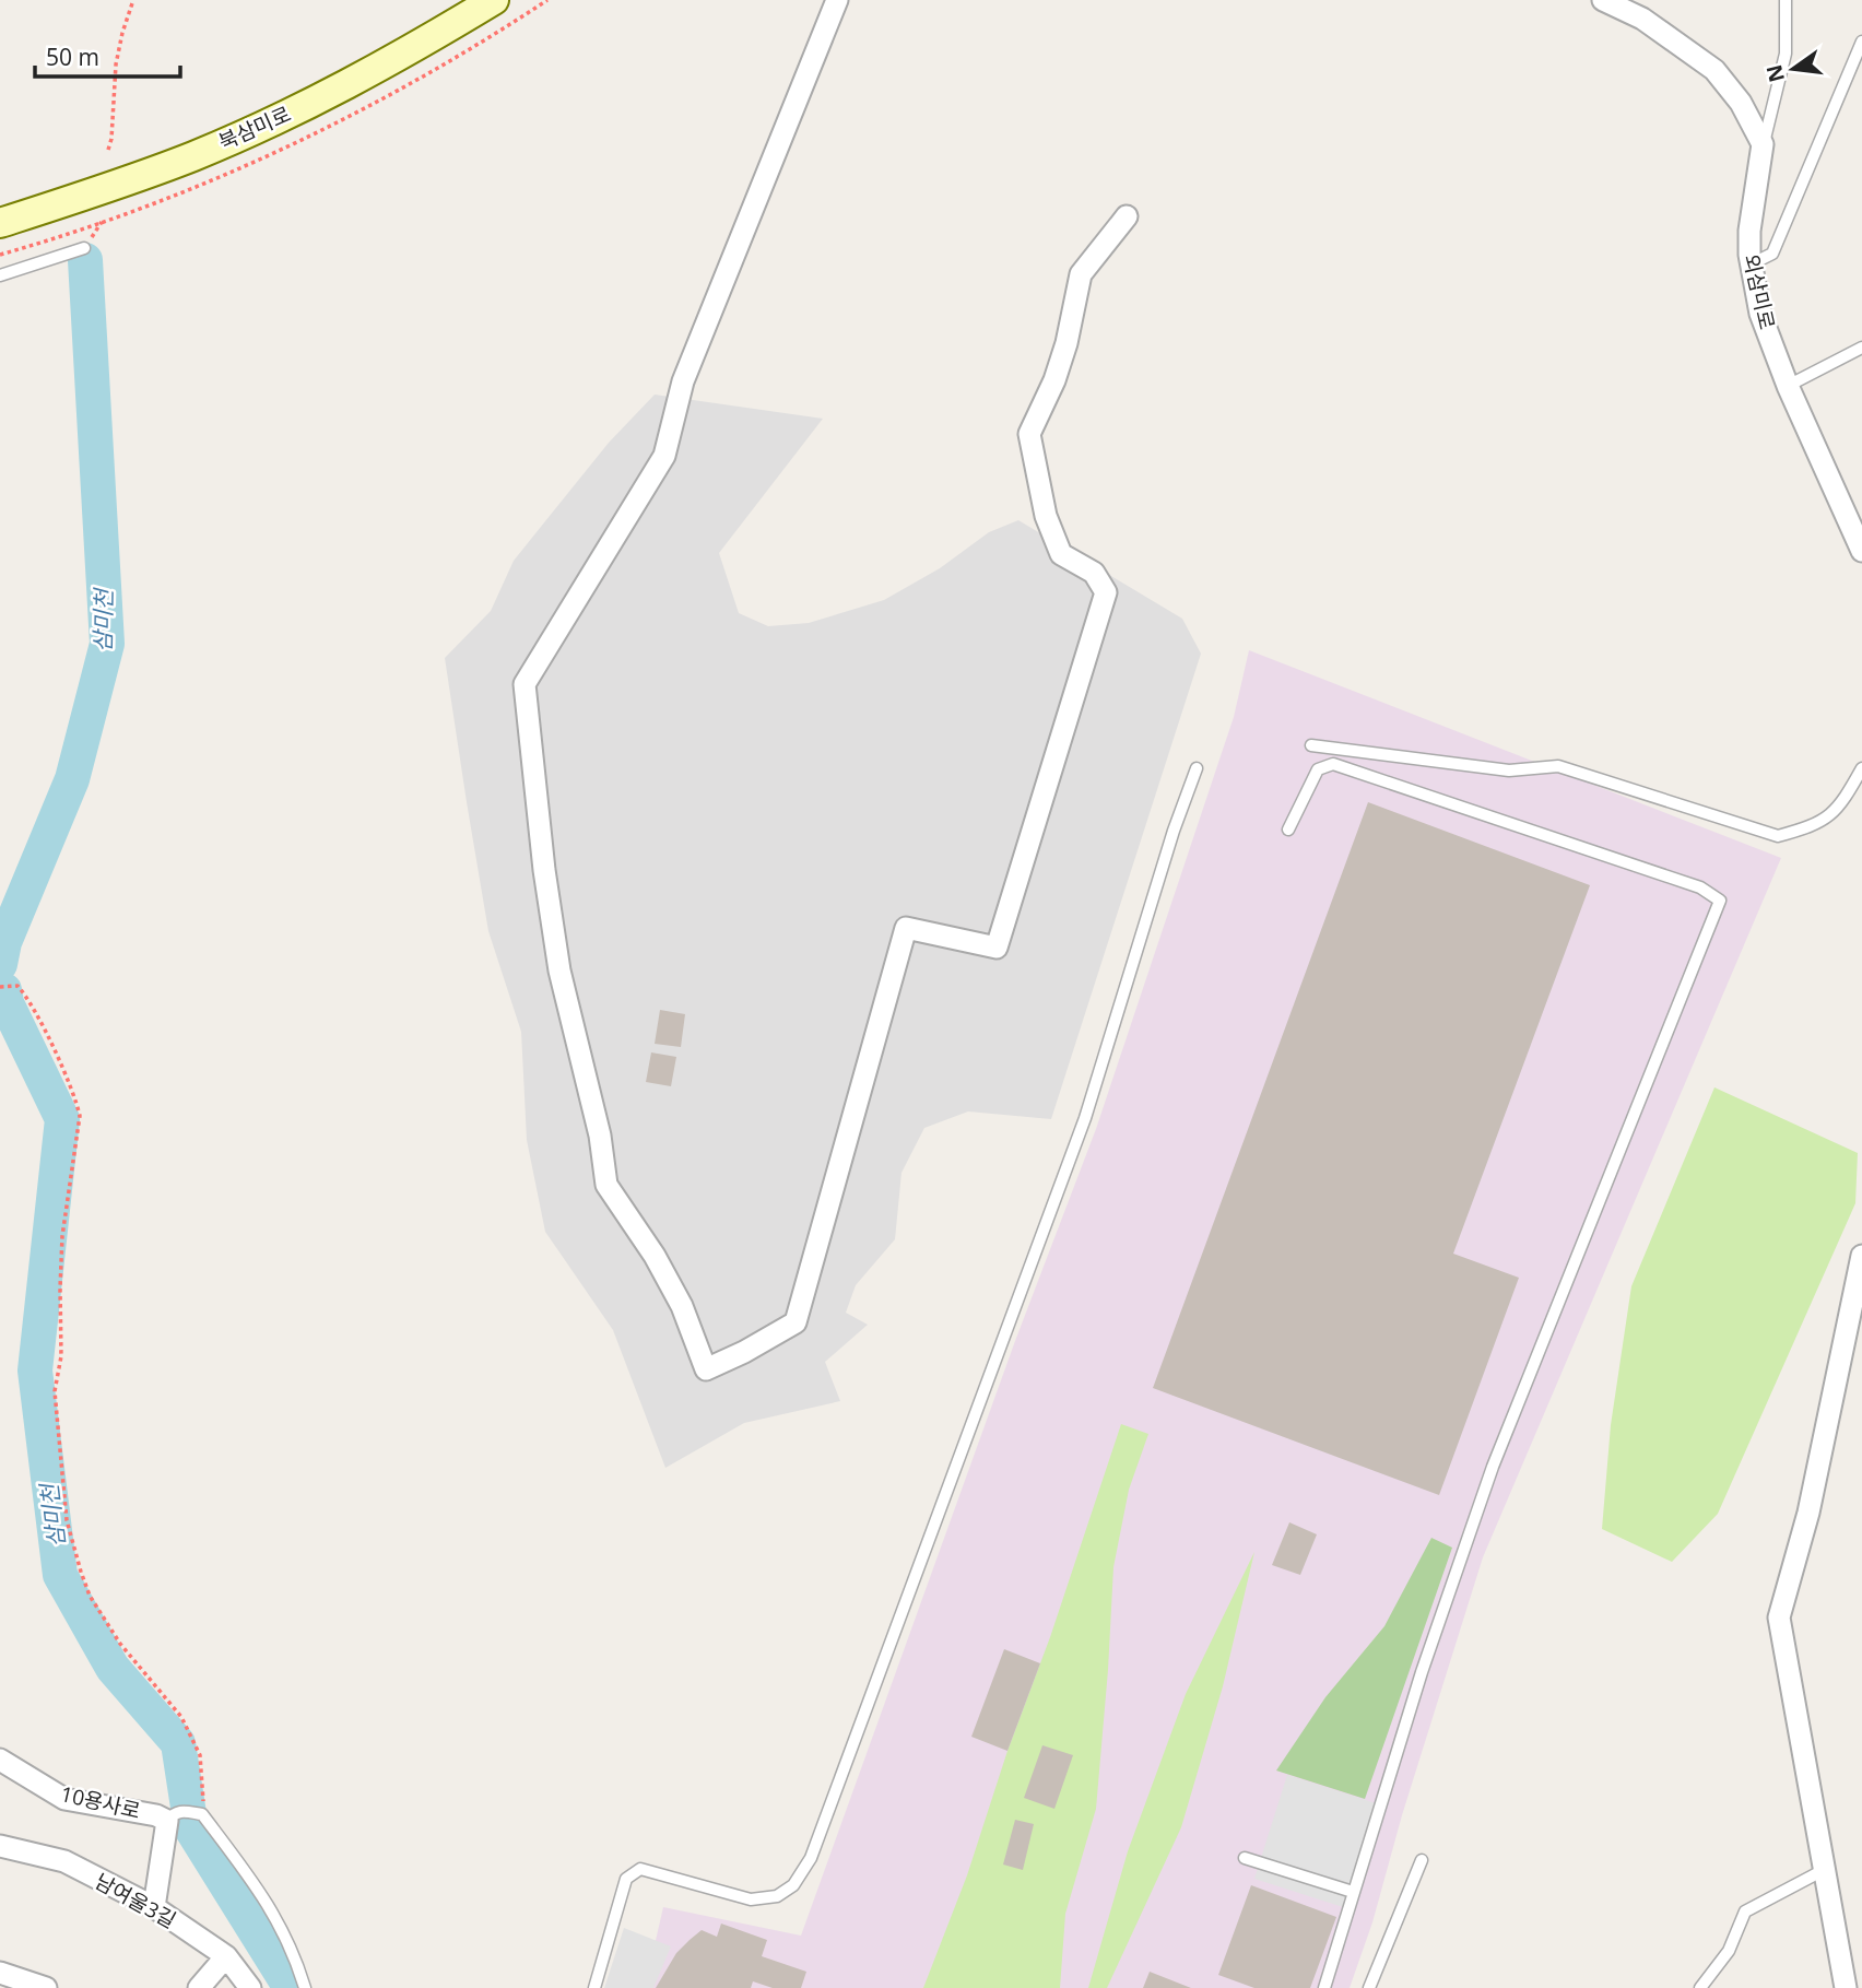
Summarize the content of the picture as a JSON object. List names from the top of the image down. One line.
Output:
{"streets":{"street":["북삼미로","외삼미로","10용사로","남여울3길"]},"crossings":[["10용사로","남여울3길"]],"water":["삼미천"],"scale_bar":"50 m","north":"left"}
